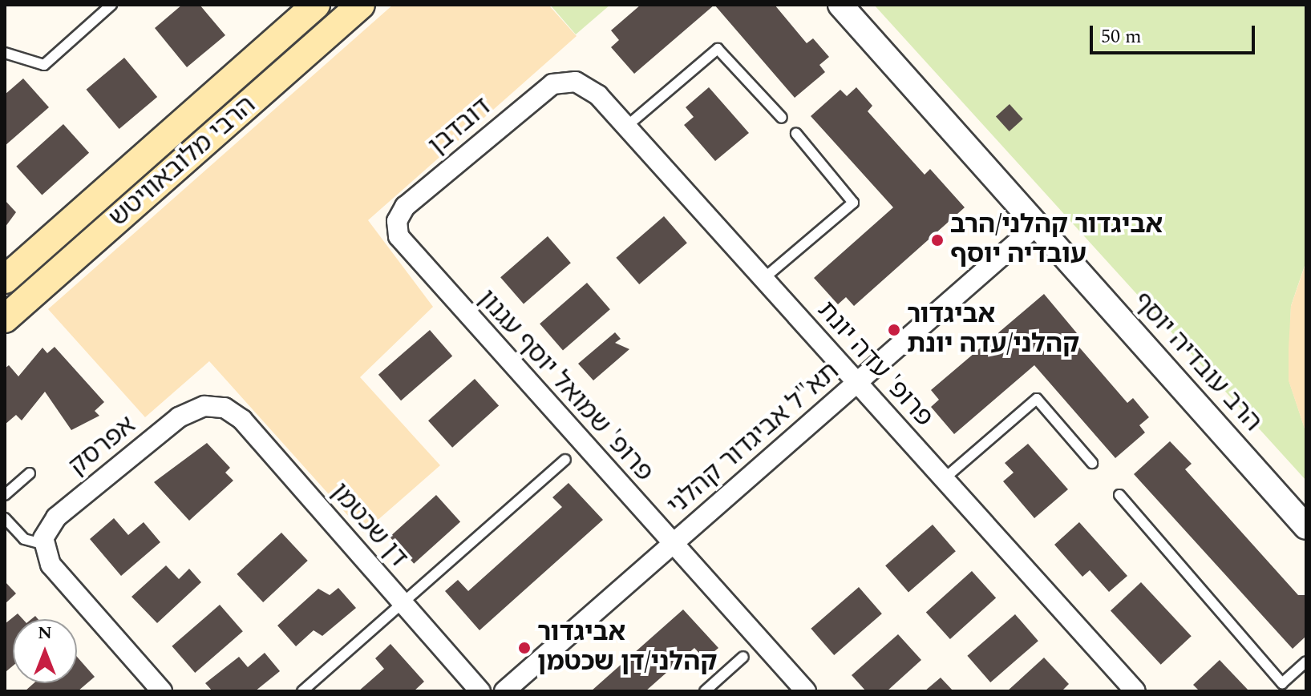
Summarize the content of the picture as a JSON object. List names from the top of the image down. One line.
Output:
{"streets":{"main road":["הרבי מלובאוויטש"],"street":["דובדבן","הרב עובדיה יוסף","פרופ' עדה יונת","פרופ' שמואל יוסף עגנון","תא\"ל אביגדור קהלני","אפרסק","דן שכטמן"]},"crossings":[["דובדבן","פרופ' עדה יונת"],["דובדבן","פרופ' שמואל יוסף עגנון"],["הרב עובדיה יוסף","תא\"ל אביגדור קהלני"],["פרופ' עדה יונת","תא\"ל אביגדור קהלני"],["פרופ' שמואל יוסף עגנון","תא\"ל אביגדור קהלני"],["אפרסק","דן שכטמן"]],"places":["אביגדור קהלני/הרב עובדיה יוסף","אביגדור קהלני/עדה יונת","אביגדור קהלני/דן שכטמן"],"scale_bar":"50 m","north":"top"}
